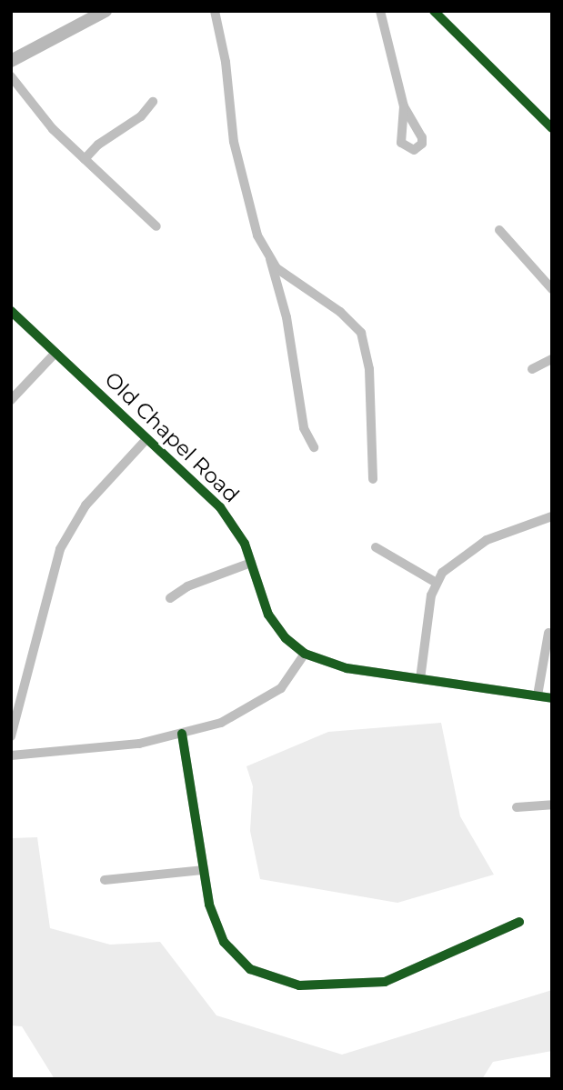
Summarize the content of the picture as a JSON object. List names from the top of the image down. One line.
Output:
{"streets":{"street":["Old Chapel Road"]}}
